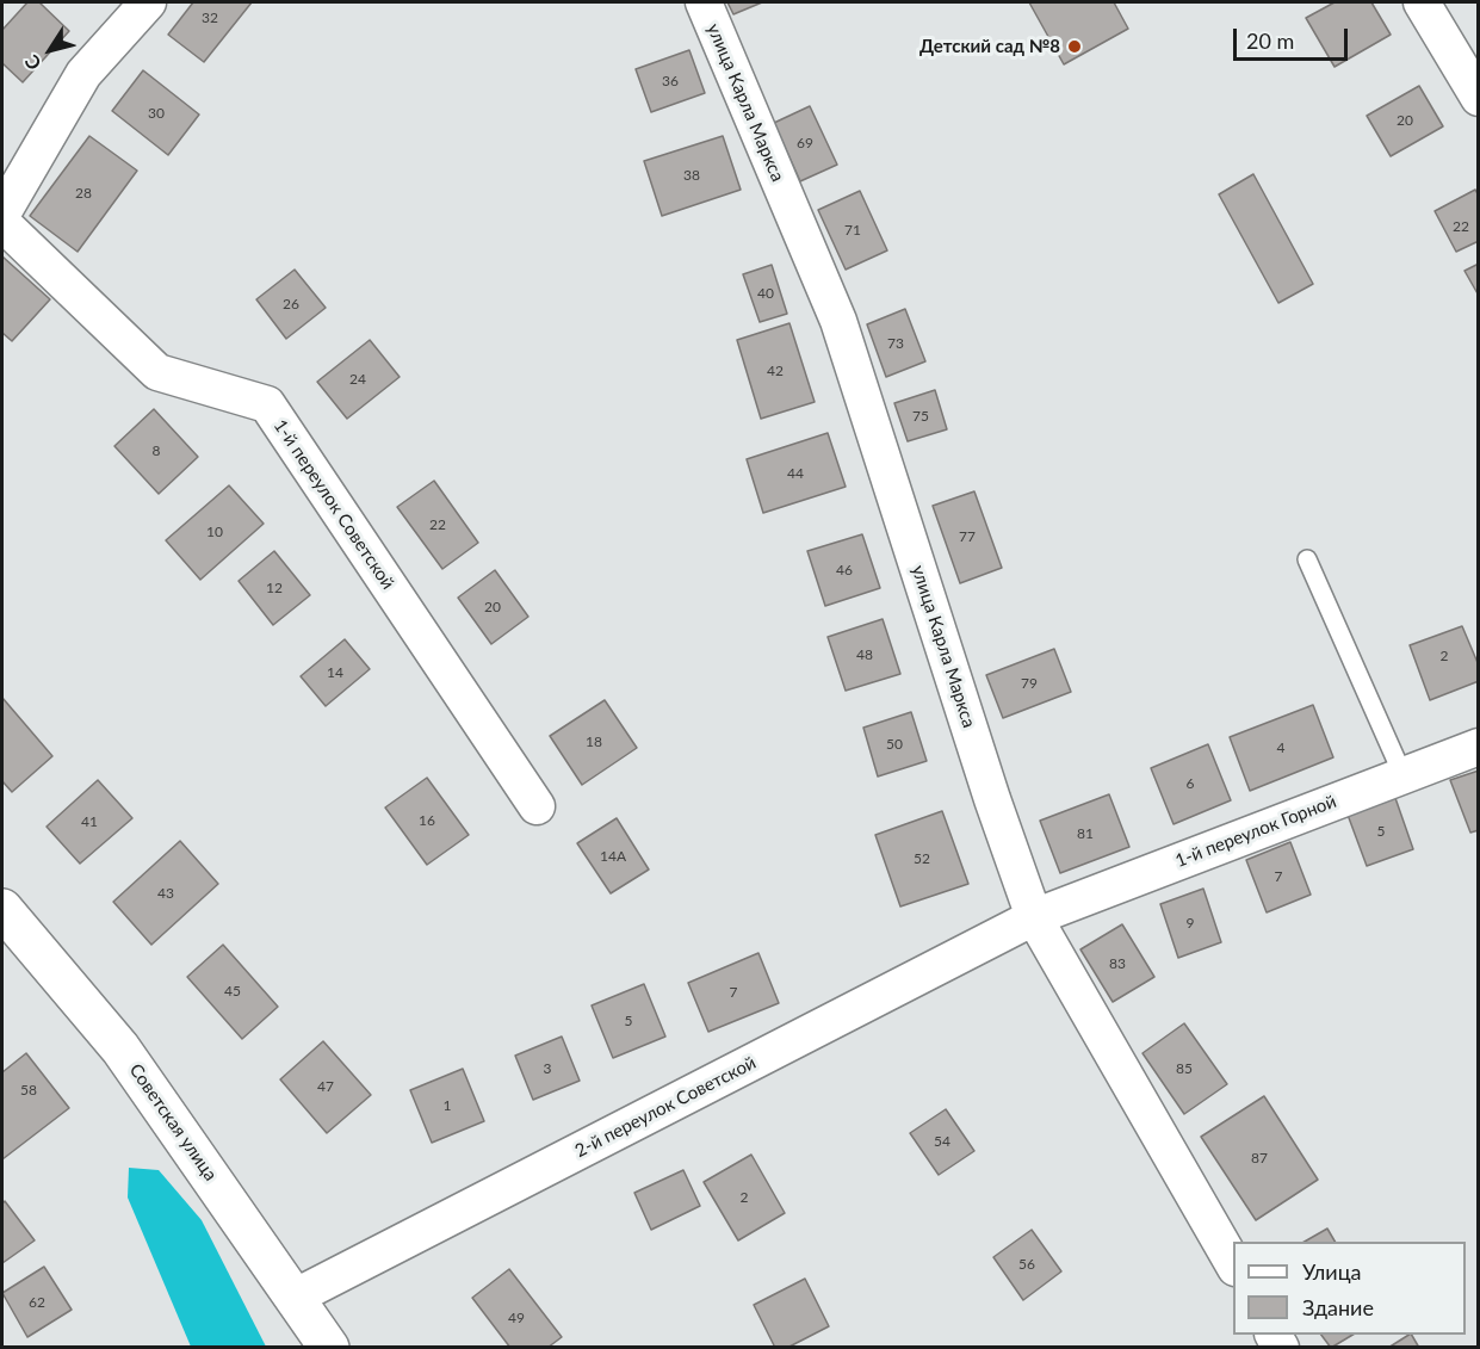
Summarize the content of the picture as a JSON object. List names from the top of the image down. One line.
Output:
{"streets":{"street":["улица Карла Маркса","1-й переулок Советской","1-й переулок Горной","2-й переулок Советской","Советская улица"]},"crossings":[["улица Карла Маркса","1-й переулок Горной"],["улица Карла Маркса","2-й переулок Советской"],["1-й переулок Горной","2-й переулок Советской"],["2-й переулок Советской","Советская улица"]],"places":["Детский сад №8"],"house_numbers":["32","36","30","20","69","38","28","22","71","40","26","73","42","24","75","8","44","22","10","77","46","12","20","48","2","14","79","18","50","4","6","16","41","5","81","14А","52","7","43","9","83","45","7","5","3","85","47","58","1","54","87","2","56","62","49"],"legend":["Улица","Здание"],"scale_bar":"20 m","north":"bottom left"}
